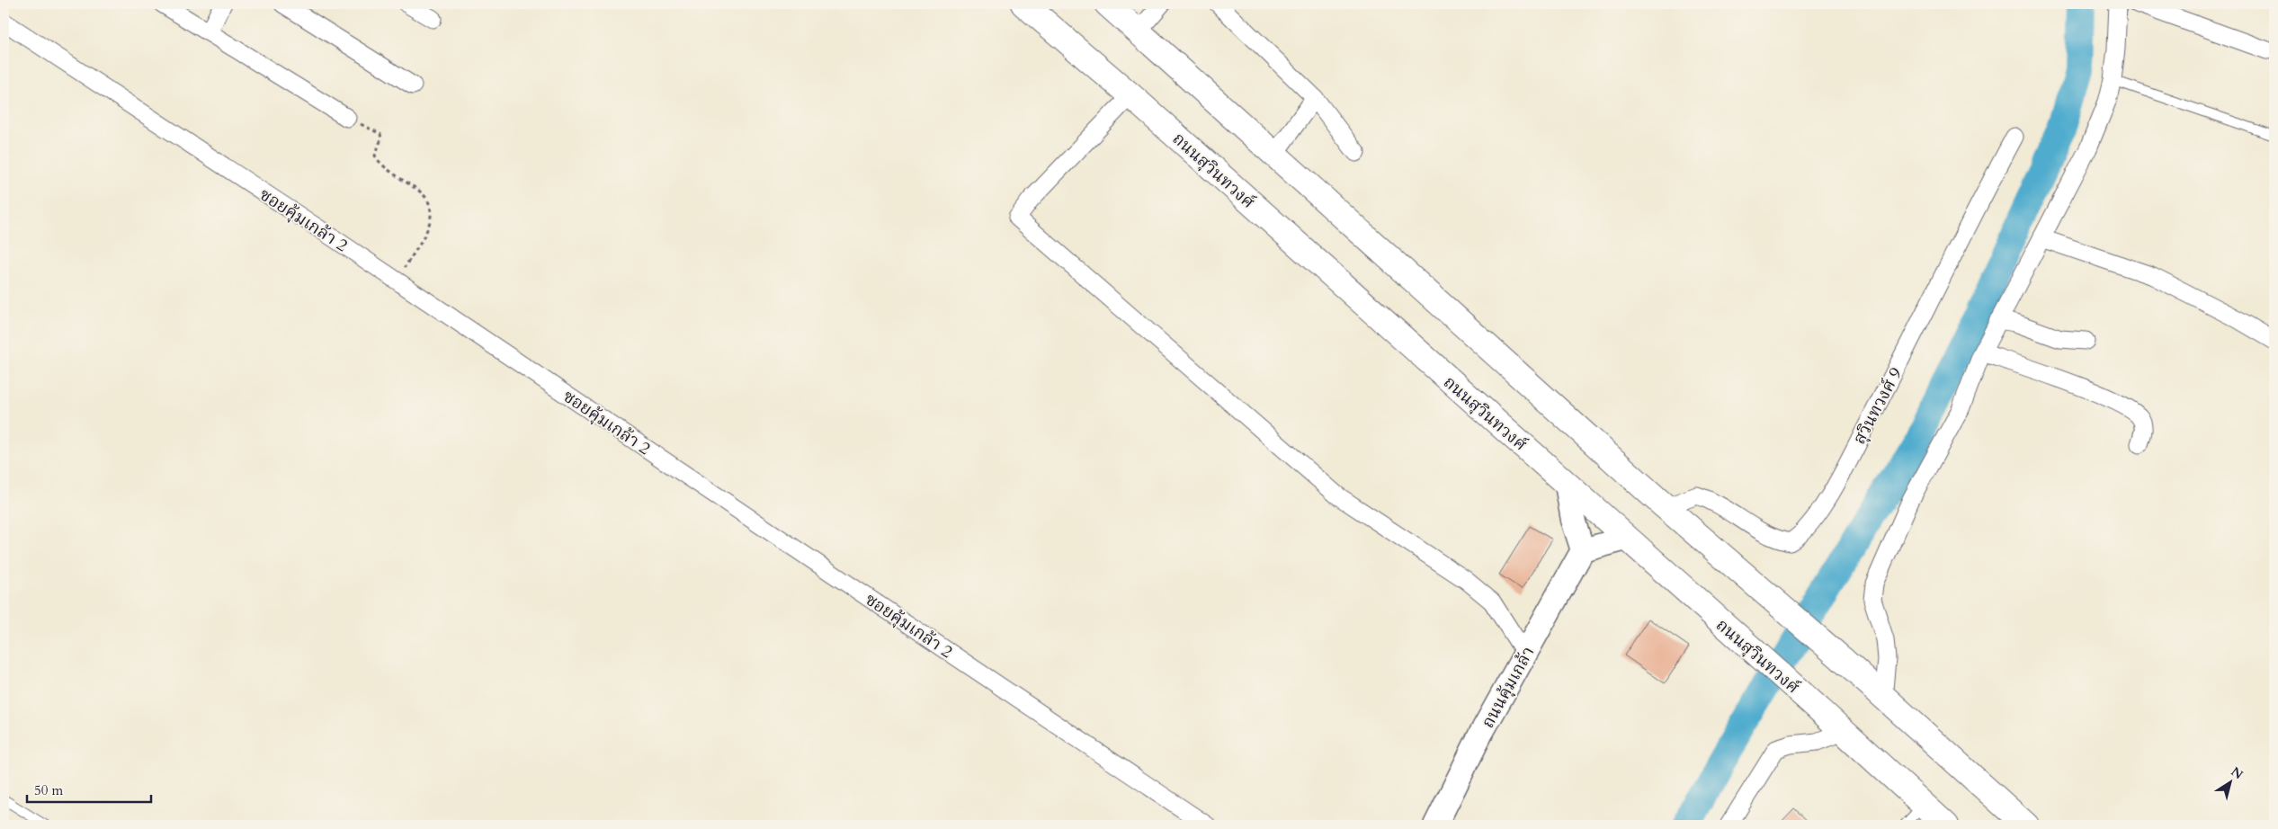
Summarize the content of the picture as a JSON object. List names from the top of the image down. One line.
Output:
{"streets":{"highway":["ถนนสุวินทวงศ์"],"main road":["ถนนคุ้มเกล้า"],"street":["ซอยคุ้มเกล้า 2","สุวินทวงศ์ 9"]},"scale_bar":"50 m","north":"top right"}
